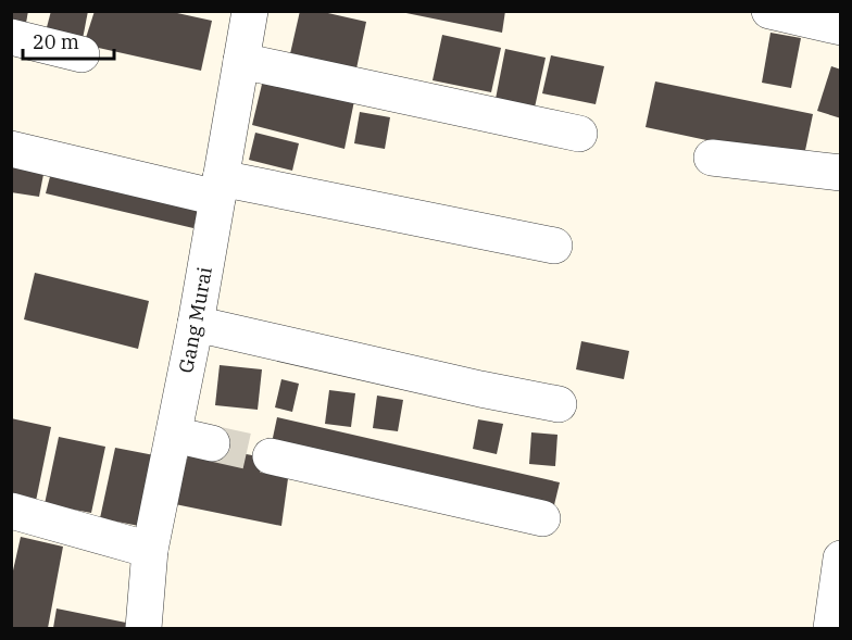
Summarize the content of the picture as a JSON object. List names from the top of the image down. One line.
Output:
{"streets":{"street":["Gang Murai"]},"scale_bar":"20 m"}
